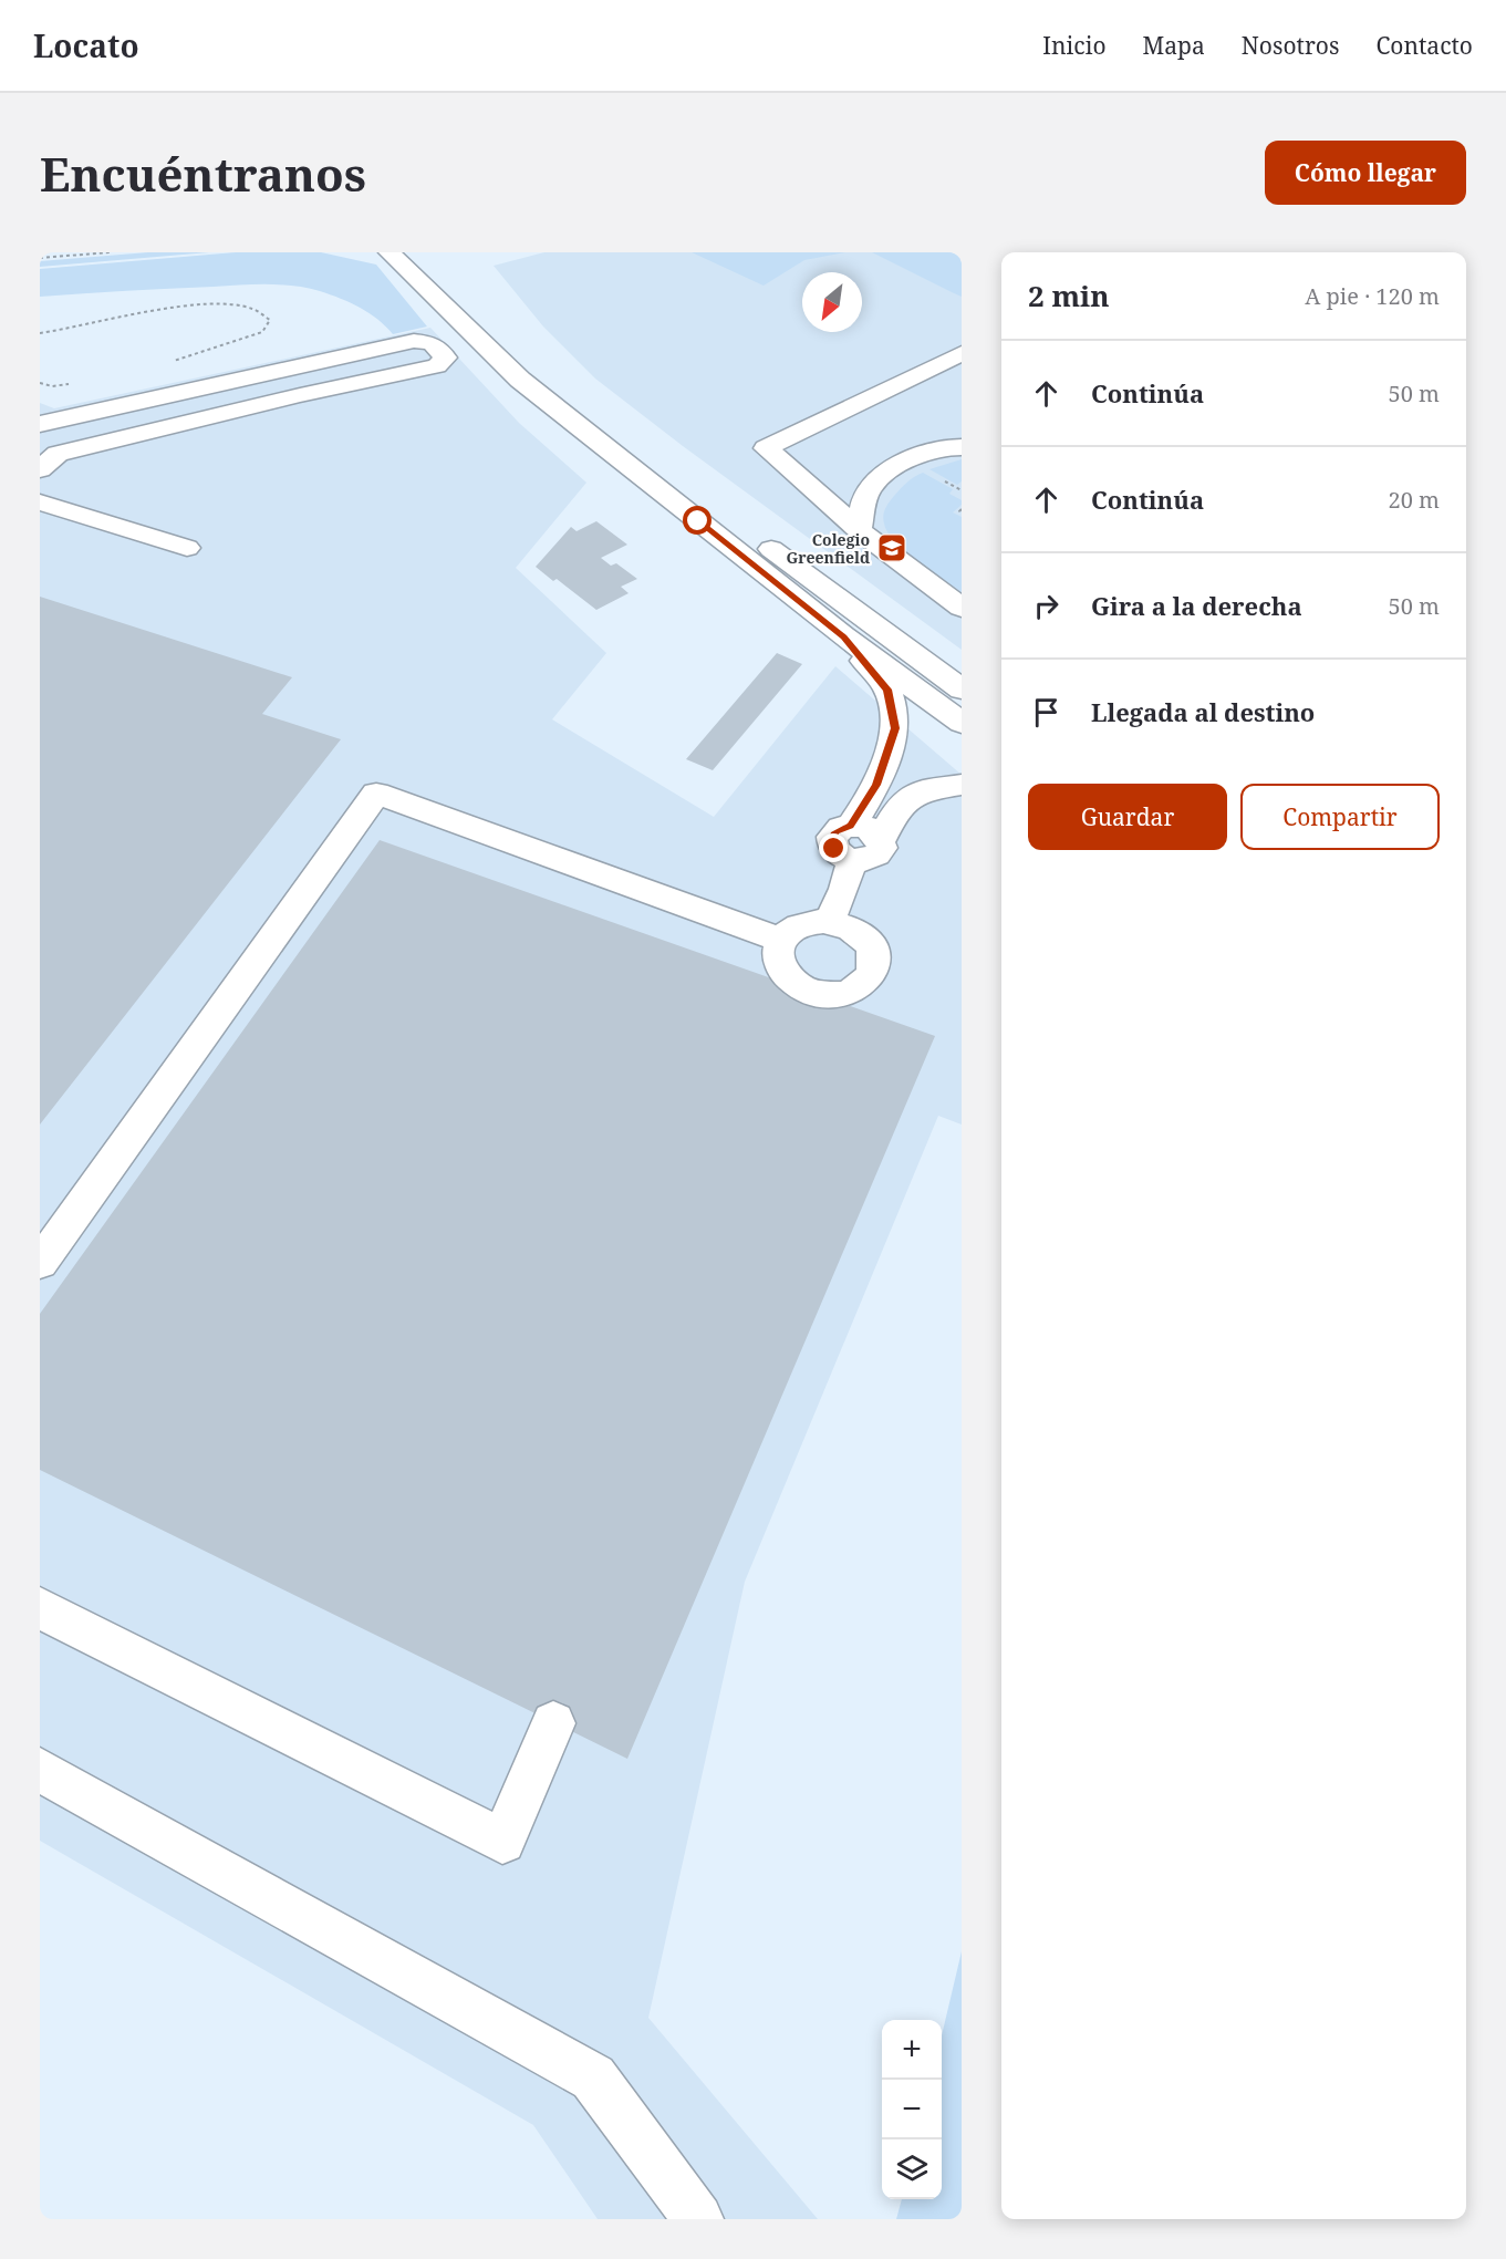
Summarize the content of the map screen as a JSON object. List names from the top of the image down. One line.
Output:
{"places":{"school or university":["Colegio Greenfield"]},"north":"bottom left","page":{"header":"Locato","nav":["Inicio","Mapa","Nosotros","Contacto"],"buttons":["Cómo llegar",["Guardar","Compartir"]],"title":"Encuéntranos","heading":["2 min","A pie · 120 m"],"list":[["Continúa","50 m"],["Continúa","20 m"],["Gira a la derecha","50 m"],"Llegada al destino"],"map_buttons":["+","−"]}}
